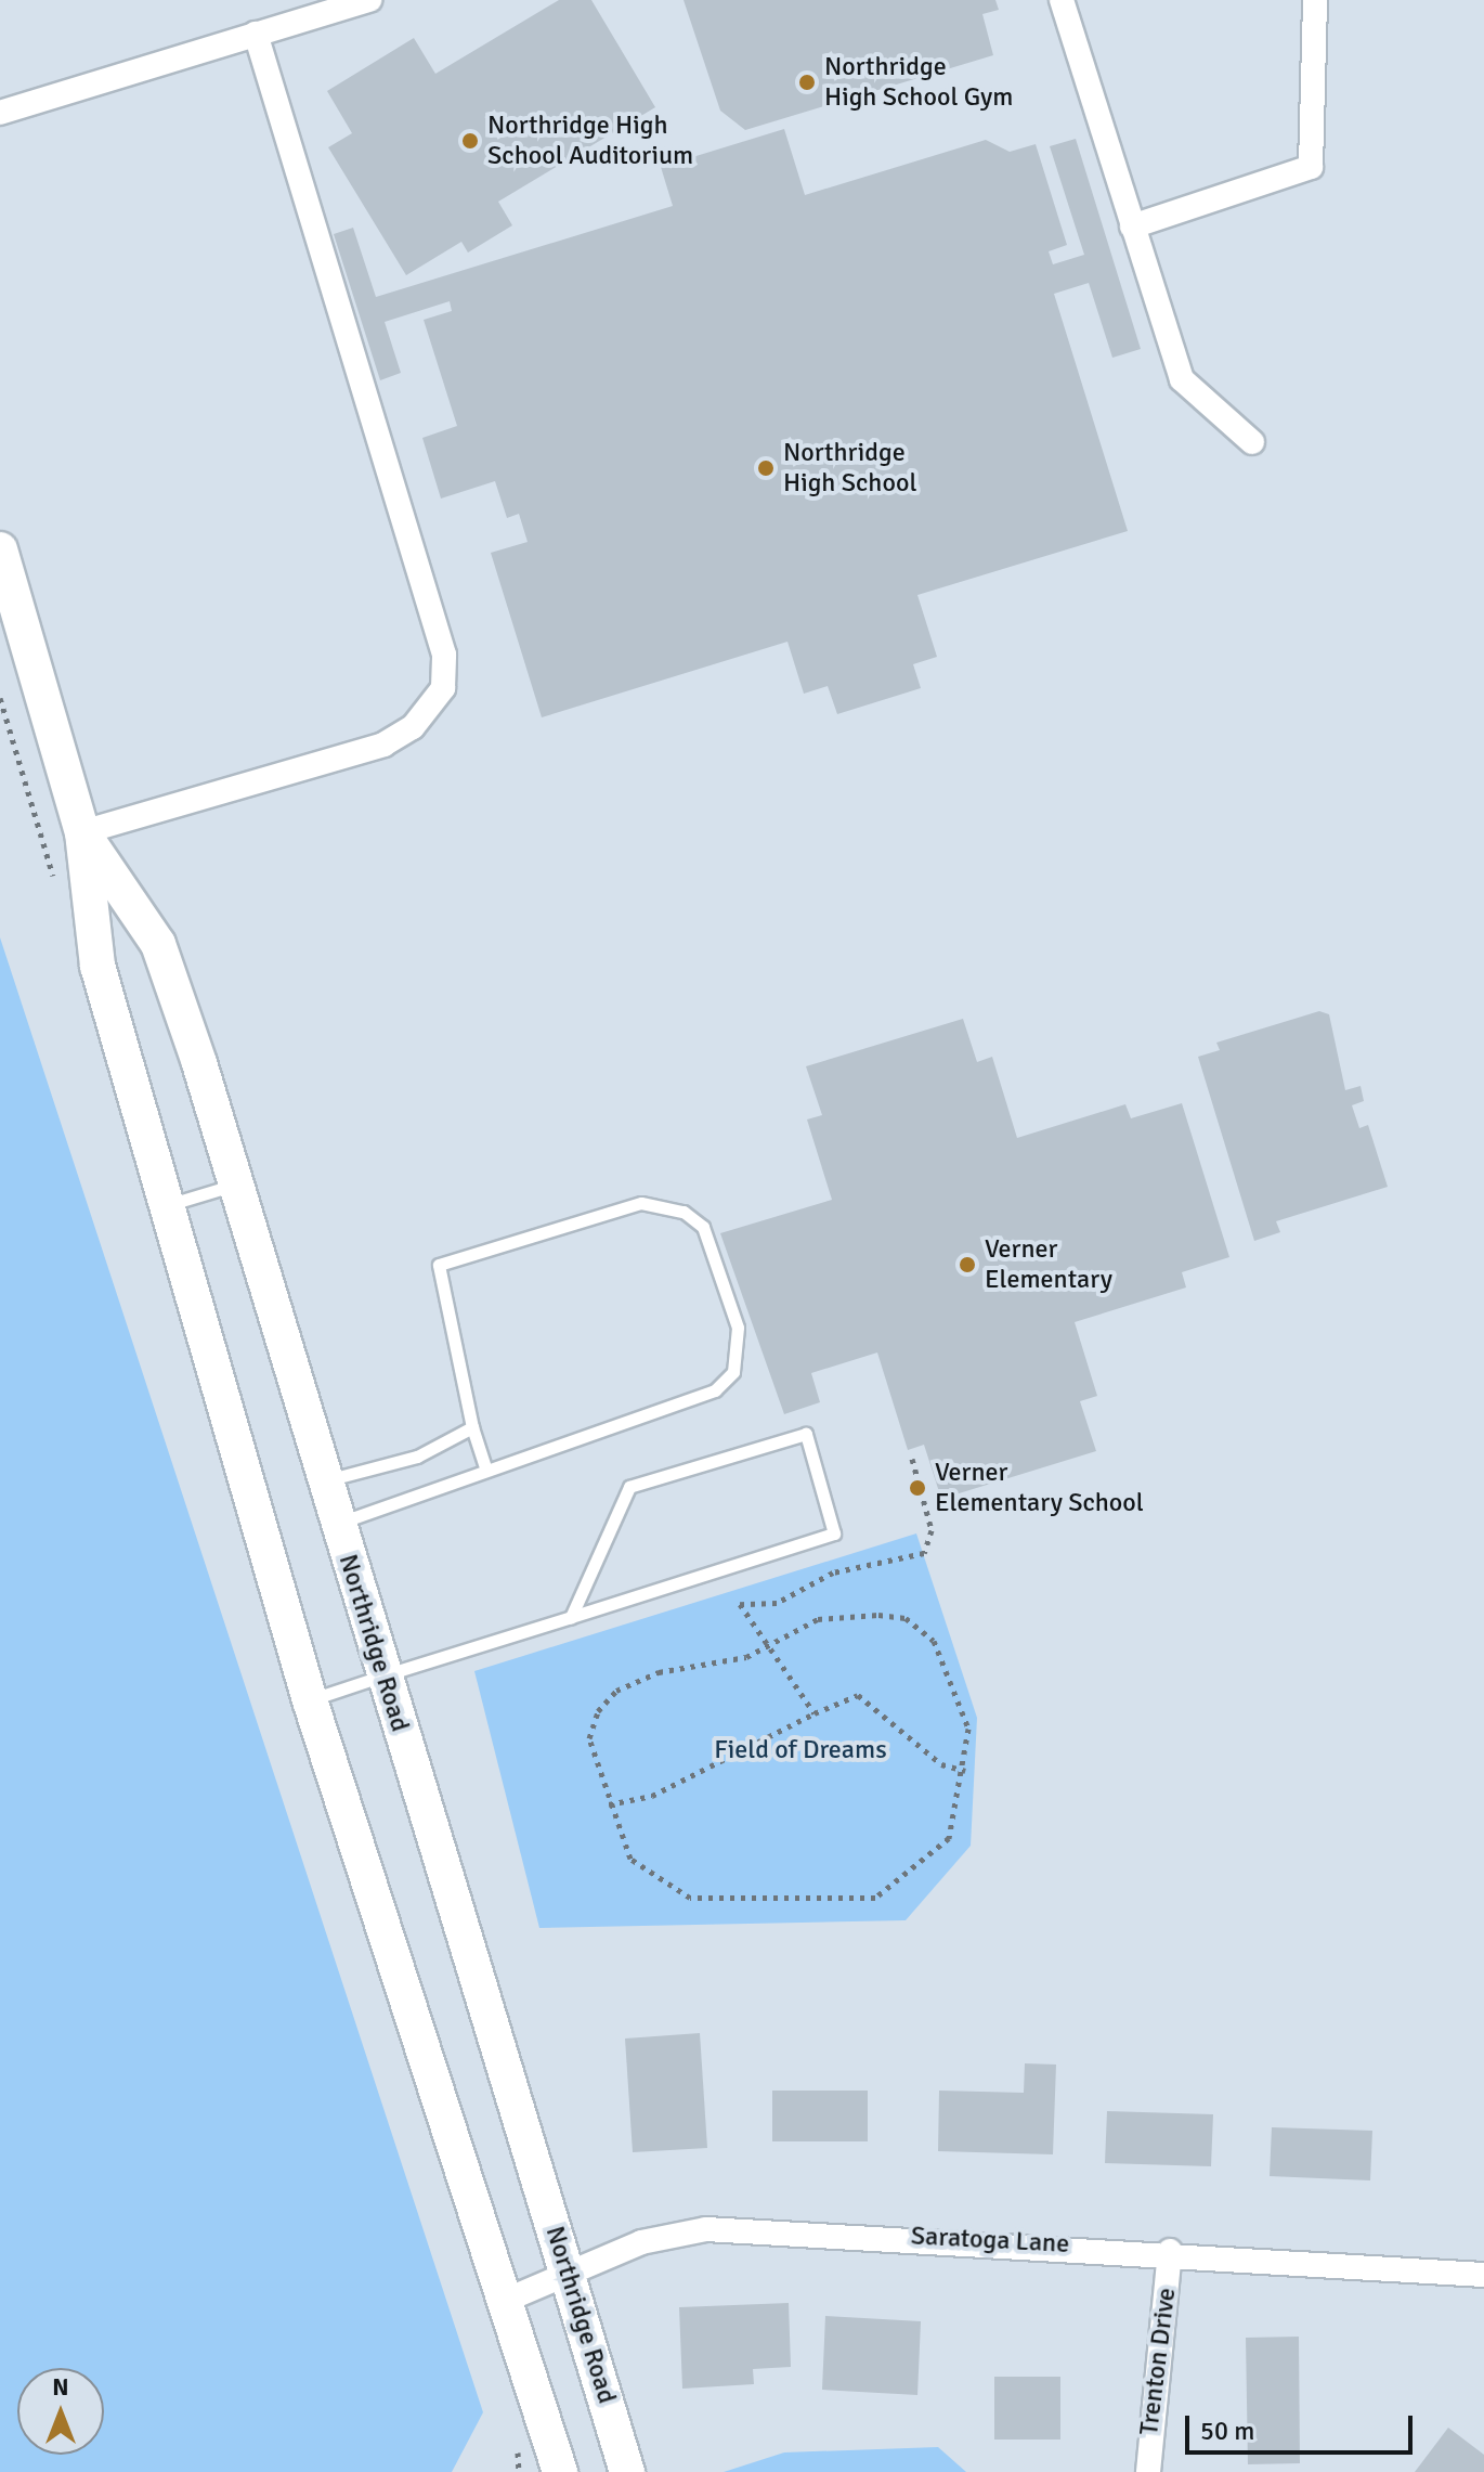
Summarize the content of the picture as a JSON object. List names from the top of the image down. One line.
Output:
{"streets":{"main road":["Northridge Road"],"street":["Saratoga Lane","Trenton Drive"]},"crossings":[["Northridge Road","Saratoga Lane"],["Saratoga Lane","Trenton Drive"]],"parks":["Field of Dreams"],"places":["Northridge High School Gym","Northridge High School Auditorium","Northridge High School","Verner Elementary","Verner Elementary School"],"scale_bar":"50 m","north":"top"}
